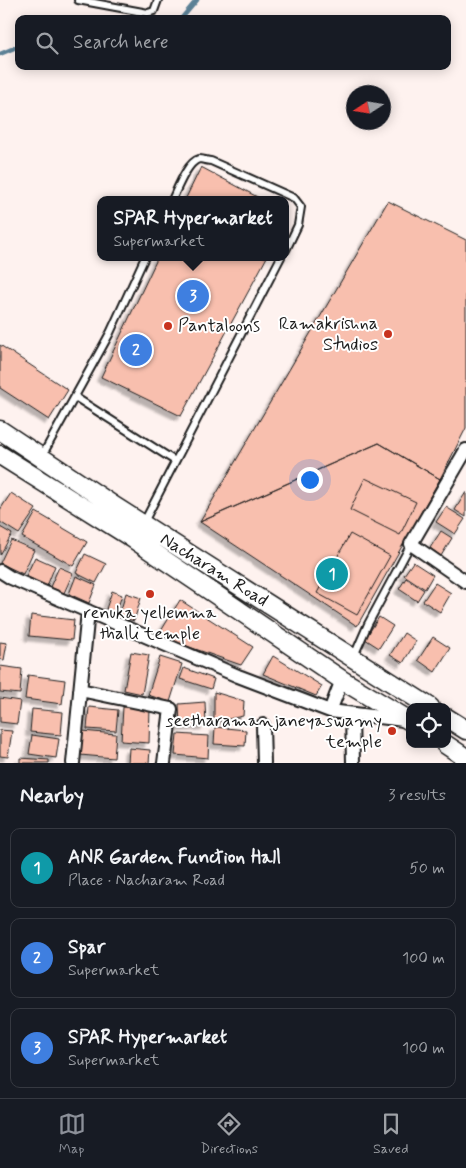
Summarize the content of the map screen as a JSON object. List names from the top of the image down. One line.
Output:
{"streets":{"main road":["Nacharam Road"]},"places":["Pantaloons","Ramakrishna Studios","renuka yellemma thalli temple","seetharamanjaneyaswamy temple"],"north":"left","page":{"search":"Search here","popup":["SPAR Hypermarket","Supermarket"],"pins":["3","2","1"],"heading":["Nearby","3 results"],"list":[{"mark":"1","name":"ANR Garden Function Hall","note":"Place · Nacharam Road","value":"50 m"},{"mark":"2","name":"Spar","note":"Supermarket","value":"100 m"},{"mark":"3","name":"SPAR Hypermarket","note":"Supermarket","value":"100 m"}],"nav":["Map","Directions","Saved"]}}
